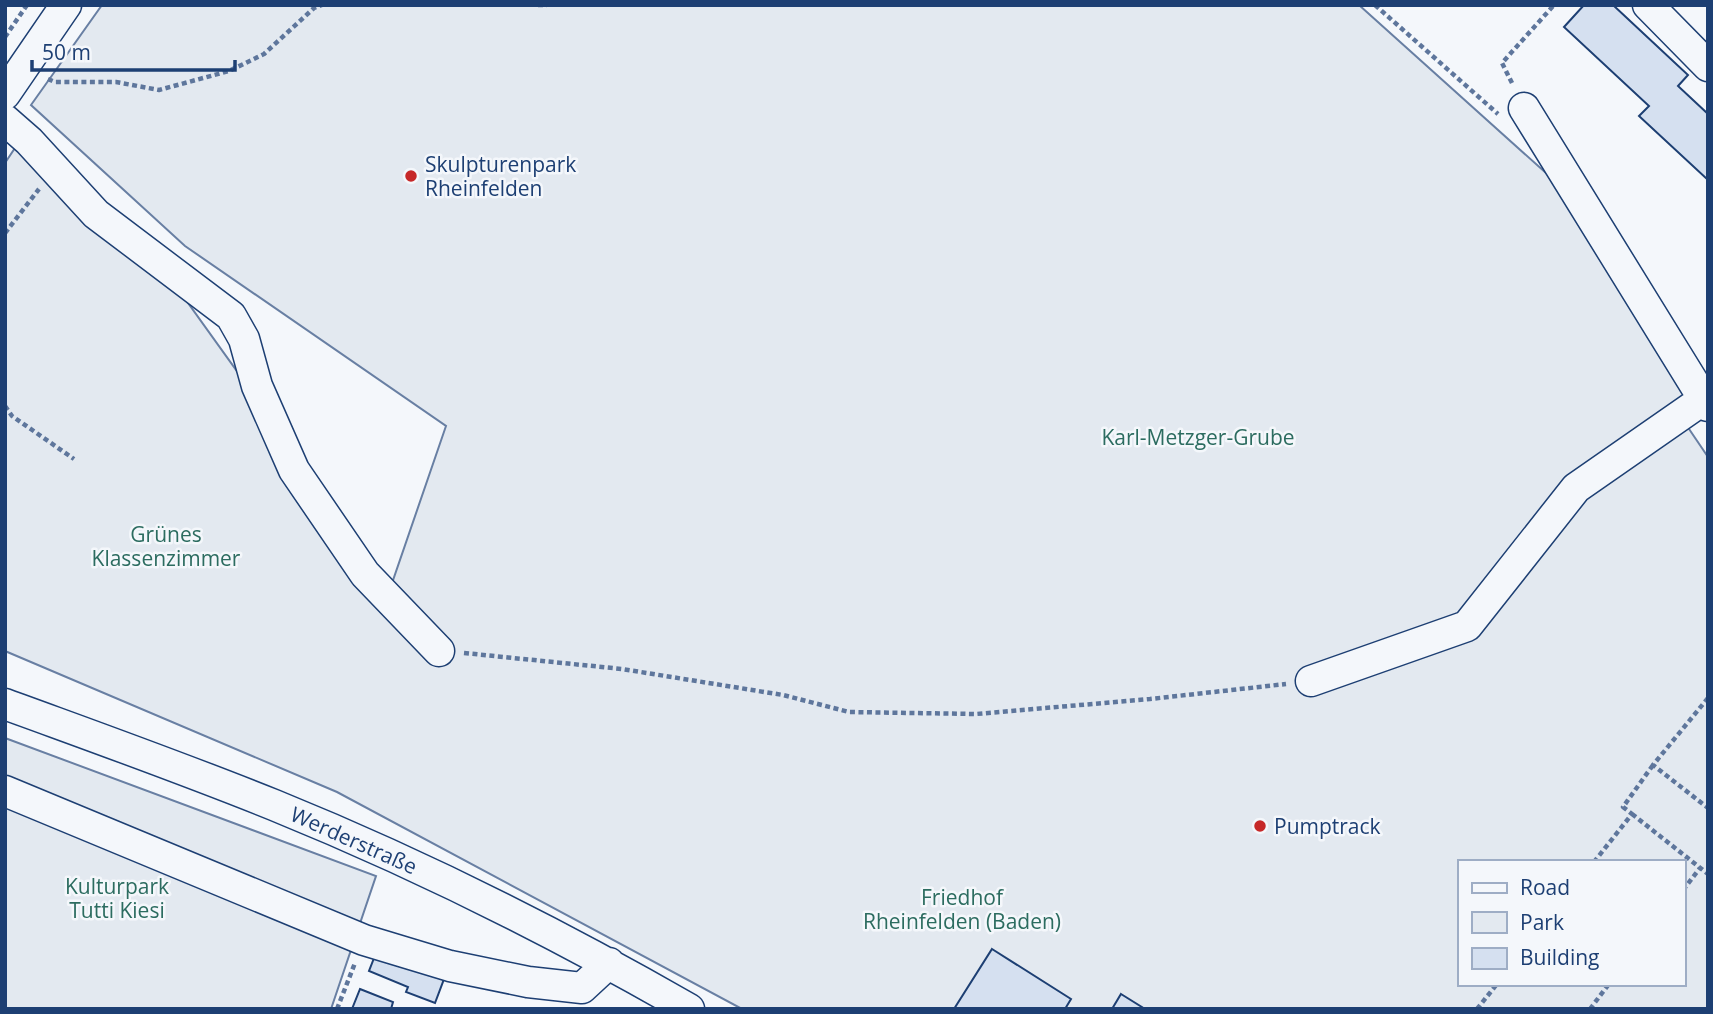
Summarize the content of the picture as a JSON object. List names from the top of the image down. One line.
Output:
{"streets":{"street":["Werderstraße"]},"parks":["Karl-Metzger-Grube","Grünes Klassenzimmer","Kulturpark Tutti Kiesi","Friedhof Rheinfelden (Baden)"],"places":["Skulpturenpark Rheinfelden","Pumptrack"],"legend":["Road","Park","Building"],"scale_bar":"50 m"}
